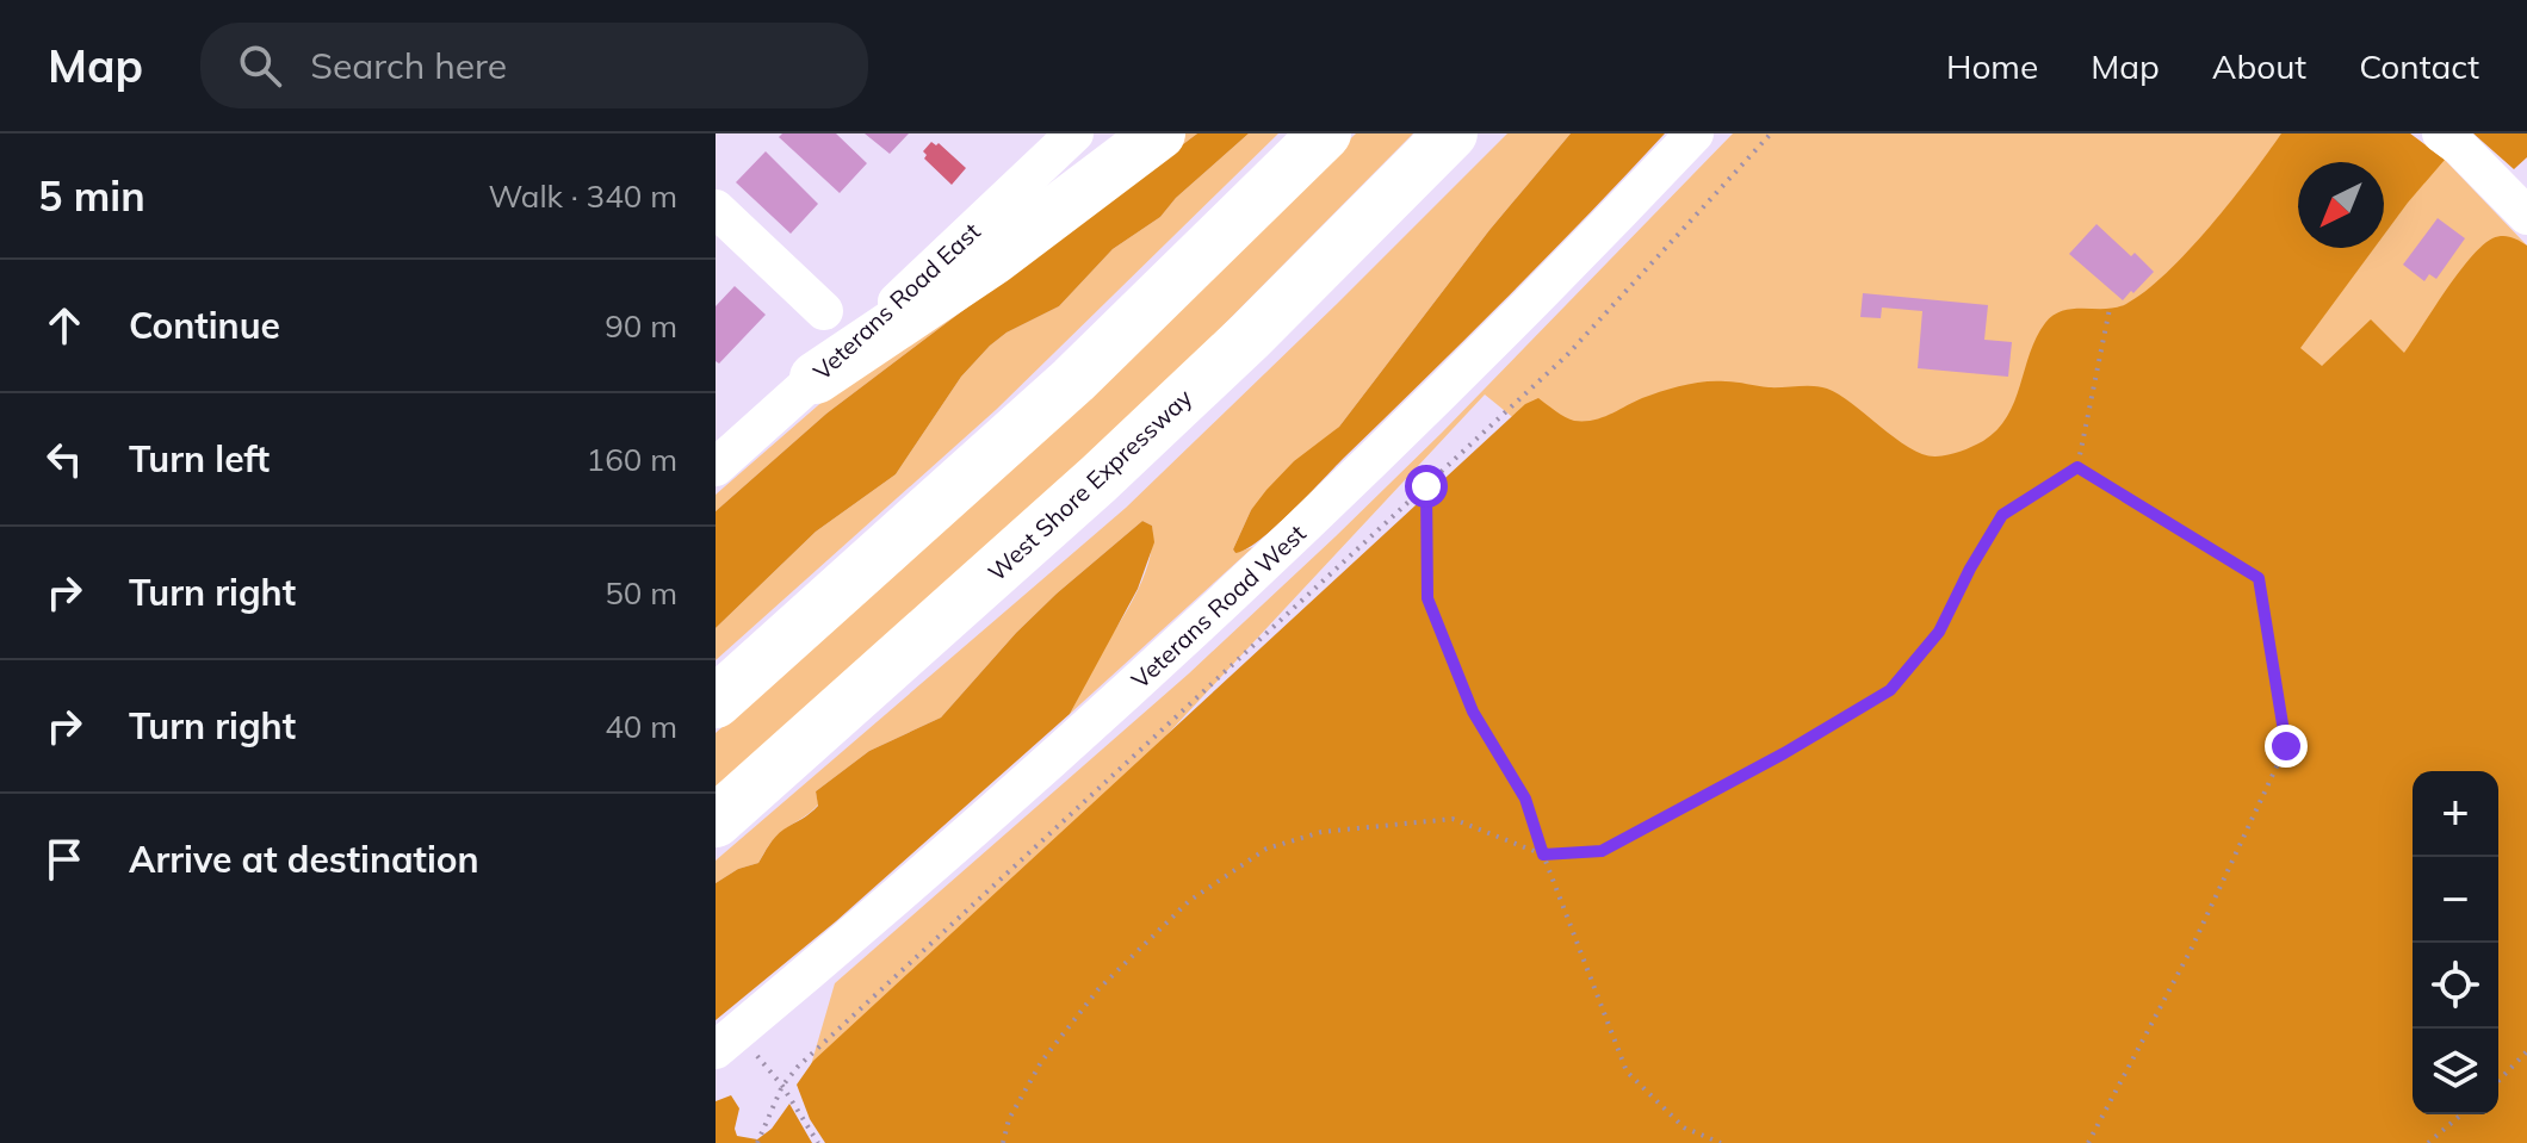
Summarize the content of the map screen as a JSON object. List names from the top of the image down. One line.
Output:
{"streets":{"highway":["West Shore Expressway"],"street":["Veterans Road East","Veterans Road West"]},"north":"bottom left","page":{"header":"Map","search":"Search here","nav":["Home","Map","About","Contact"],"heading":["5 min","Walk · 340 m"],"list":[["Continue","90 m"],["Turn left","160 m"],["Turn right","50 m"],["Turn right","40 m"],"Arrive at destination"],"map_buttons":["+","−"]}}
